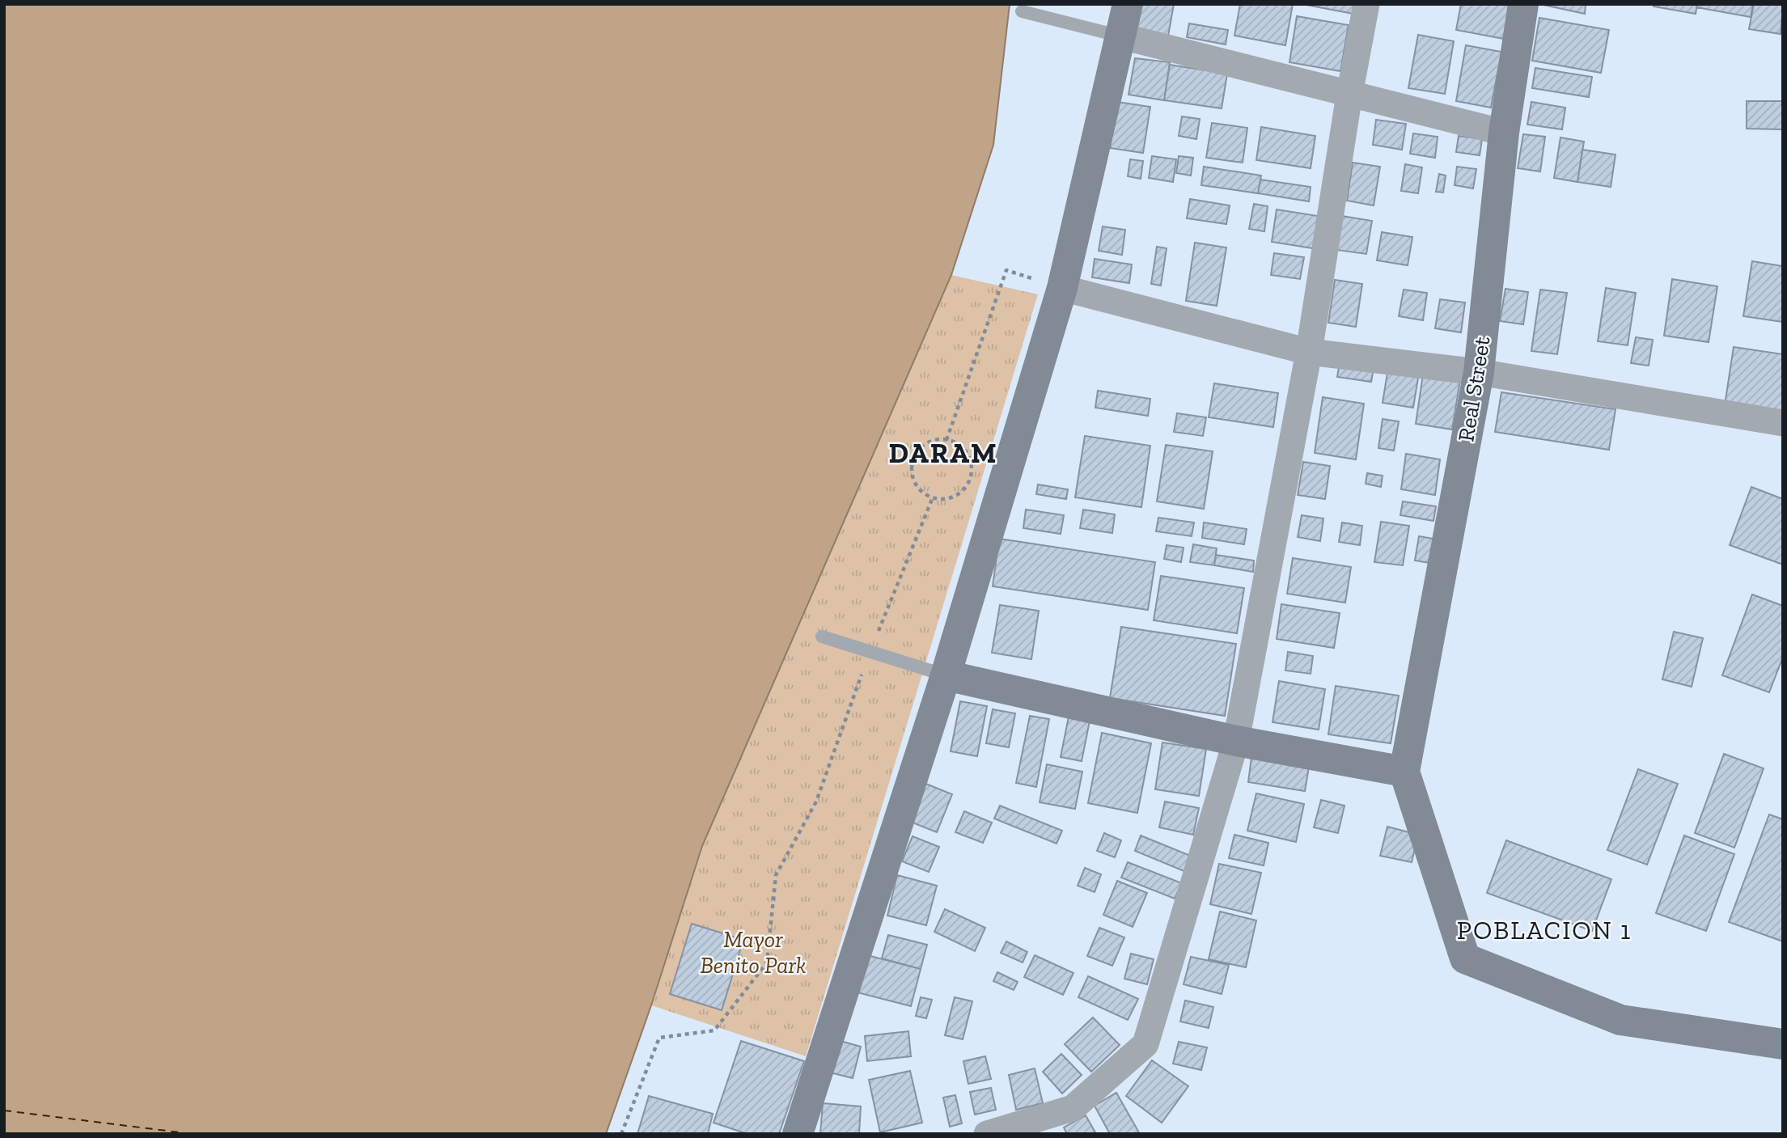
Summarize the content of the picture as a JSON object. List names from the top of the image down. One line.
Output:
{"streets":{"street":["Real Street"]},"districts":["DARAM","POBLACION 1"],"parks":["Mayor Benito Park"]}
